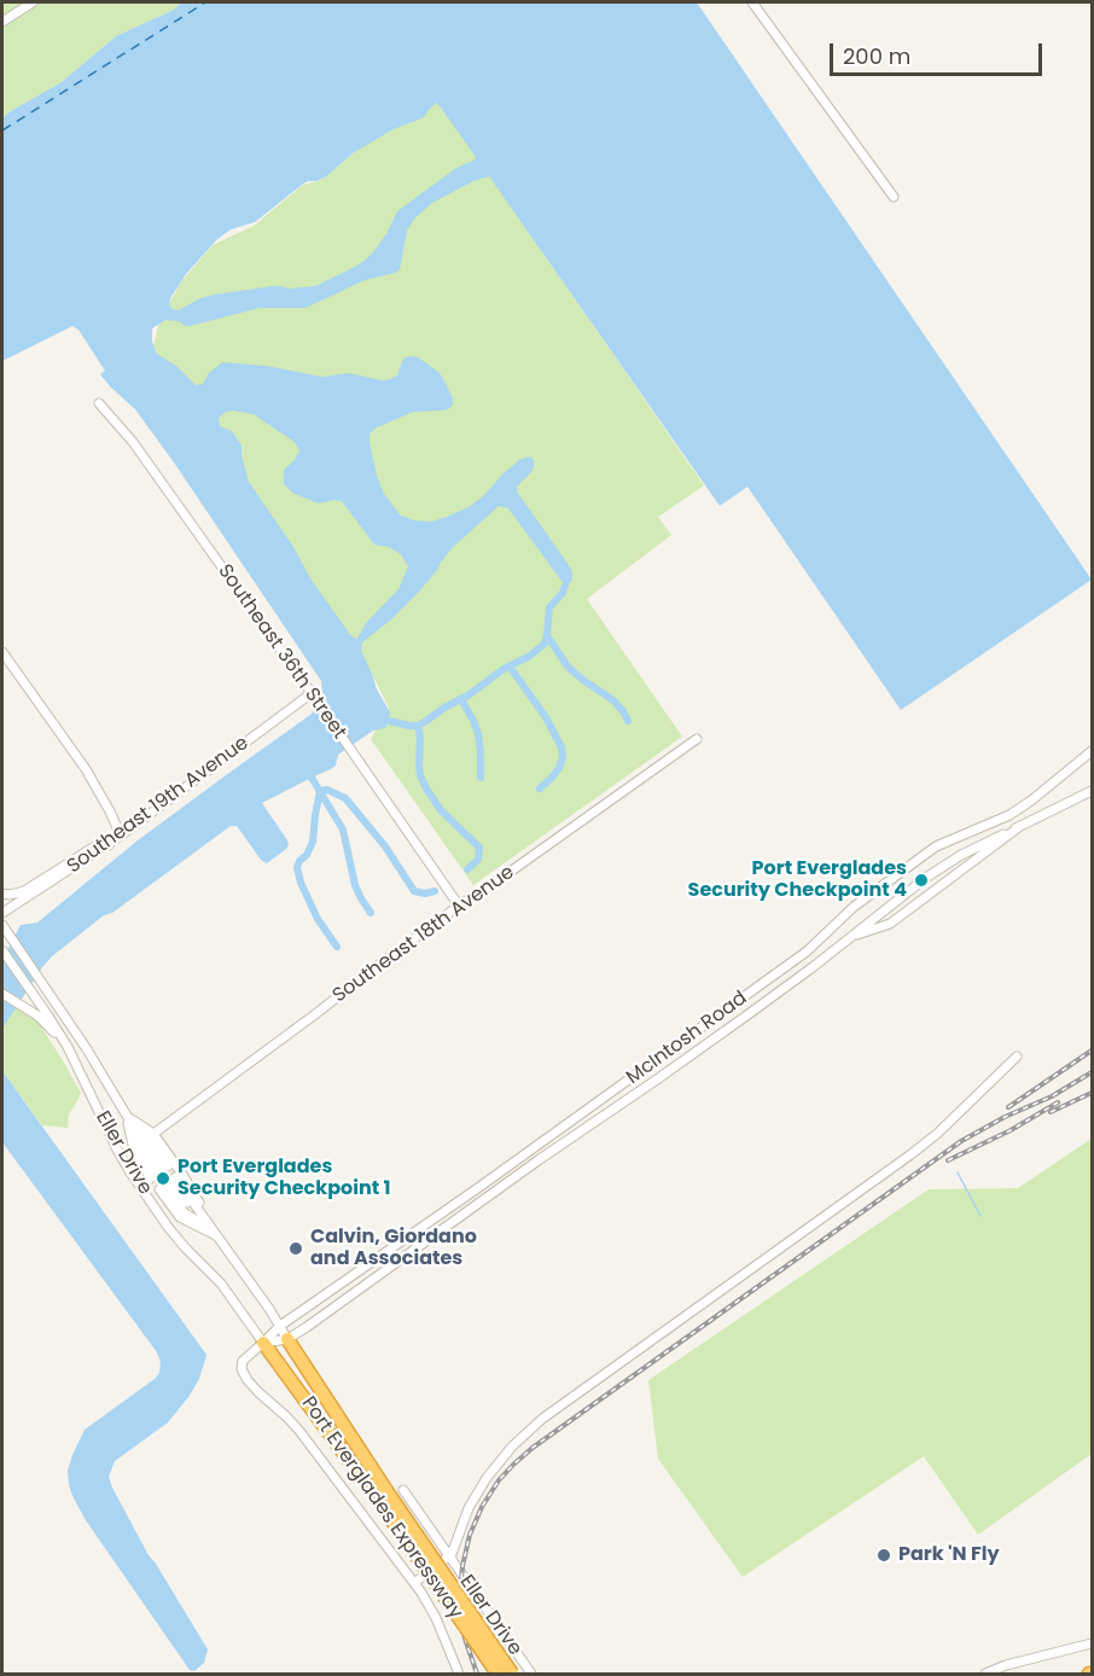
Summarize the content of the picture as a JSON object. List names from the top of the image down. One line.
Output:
{"streets":{"highway":["Port Everglades Expressway"],"street":["Southeast 36th Street","Southeast 19th Avenue","Southeast 18th Avenue","McIntosh Road","Eller Drive"]},"crossings":[["Southeast 36th Street","Southeast 19th Avenue"],["Southeast 36th Street","Southeast 18th Avenue"],["Southeast 18th Avenue","Eller Drive"],["McIntosh Road","Eller Drive"],["McIntosh Road","Port Everglades Expressway"],["Eller Drive","Port Everglades Expressway"]],"places":["Port Everglades Security Checkpoint 4","Port Everglades Security Checkpoint 1","Calvin, Giordano and Associates","Park 'N Fly"],"scale_bar":"200 m"}
